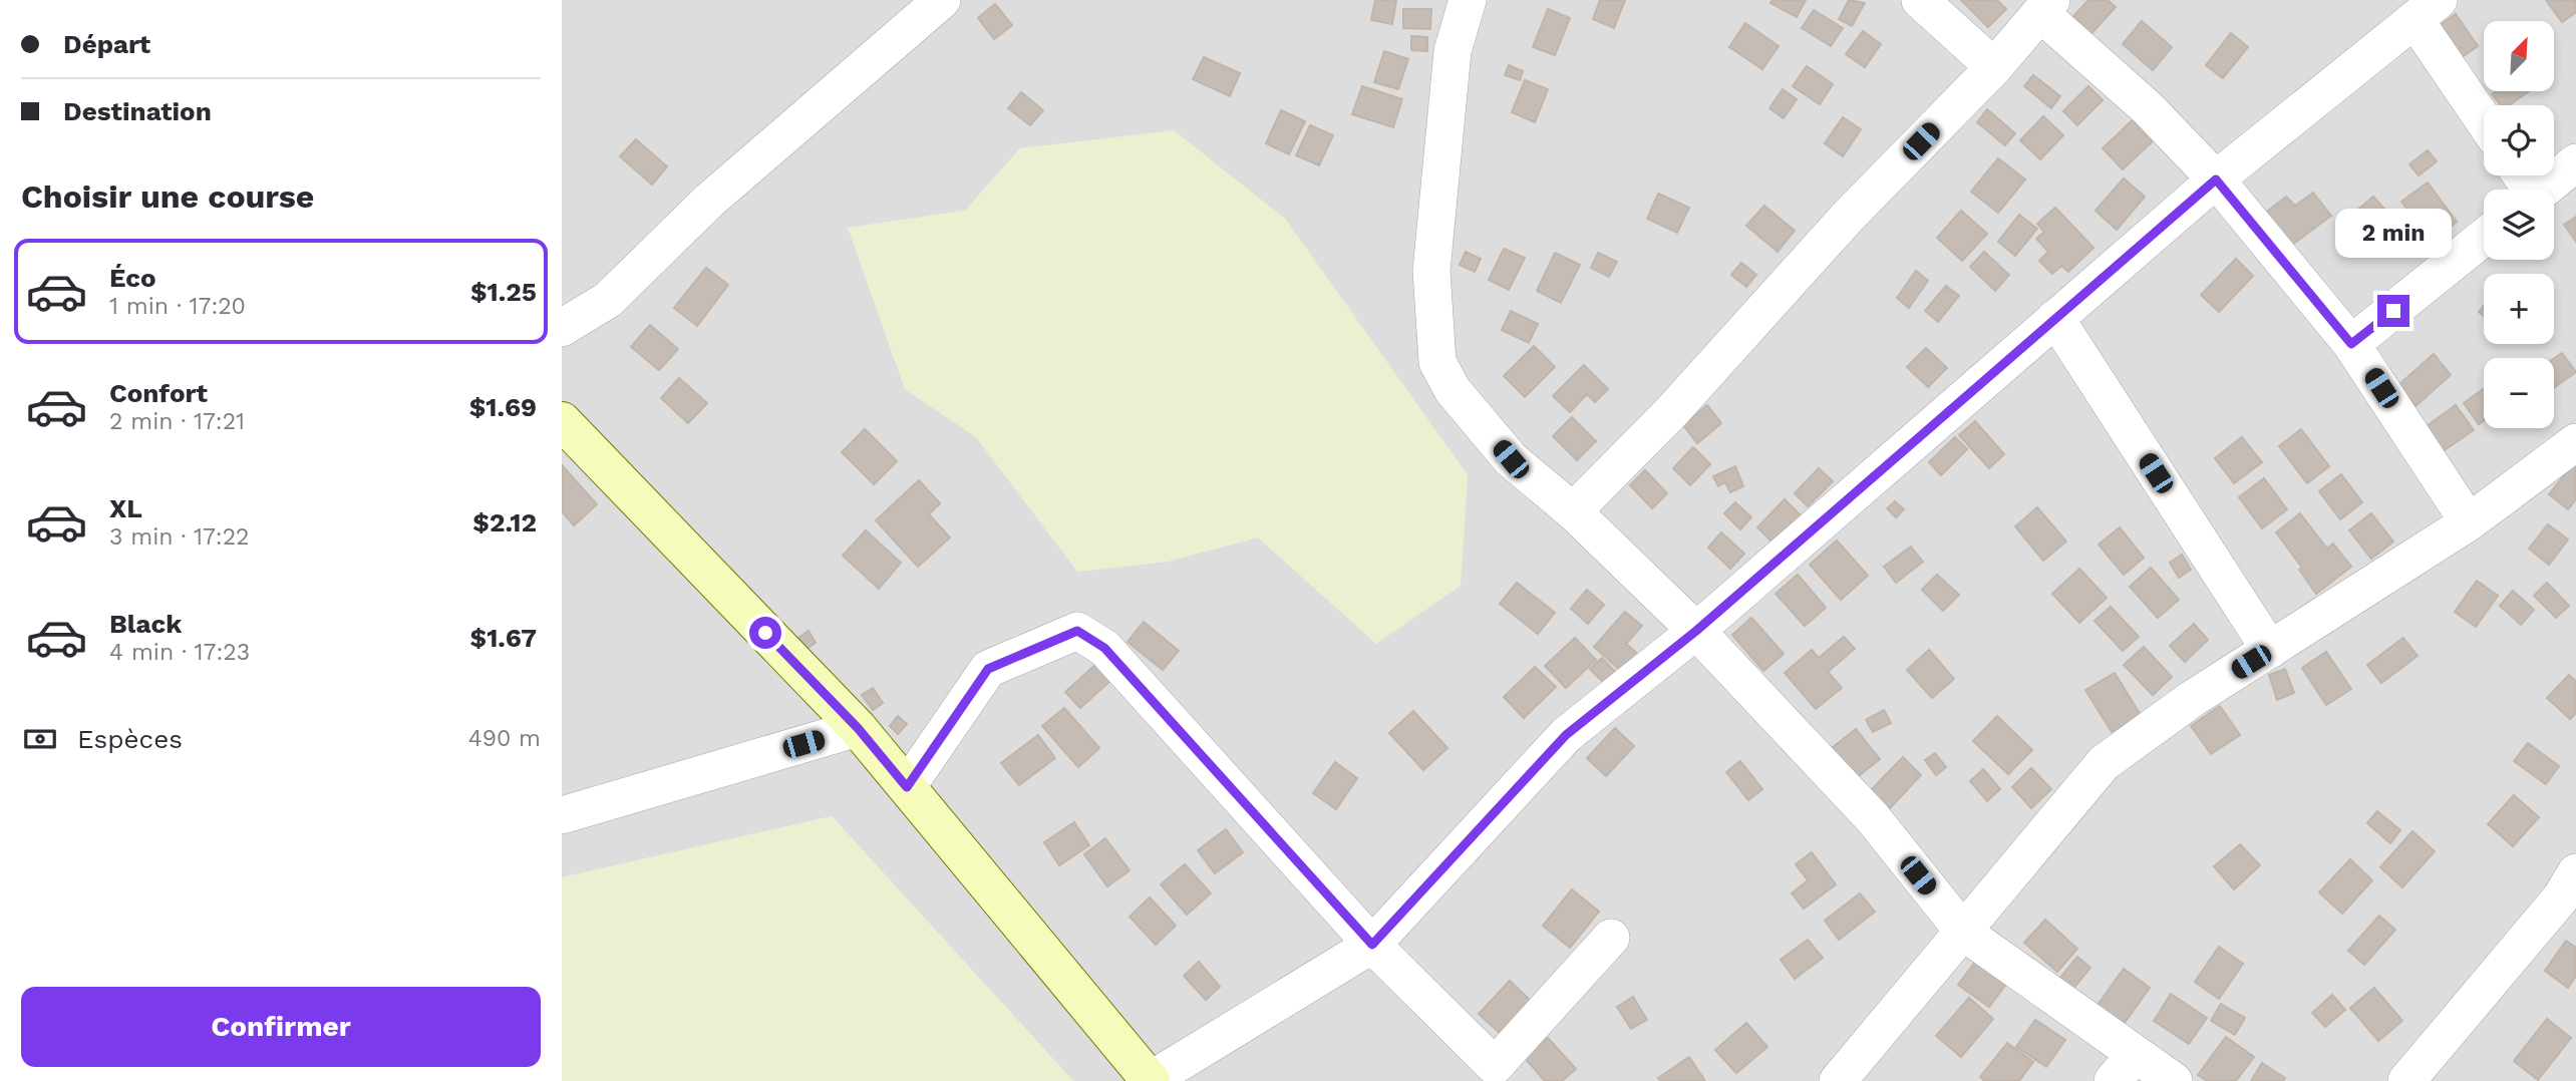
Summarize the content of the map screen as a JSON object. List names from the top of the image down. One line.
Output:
{"north":"top right","page":{"banner":["Départ","Destination"],"map_buttons":["+","−"],"heading":"Choisir une course","bubble":"2 min","list":[{"name":"Éco","note":"1 min · 17:20","value":"$1.25"},{"name":"Confort","note":"2 min · 17:21","value":"$1.69"},{"name":"XL","note":"3 min · 17:22","value":"$2.12"},{"name":"Black","note":"4 min · 17:23","value":"$1.67"}],"pay":["Espèces","490 m"],"buttons":"Confirmer"}}
